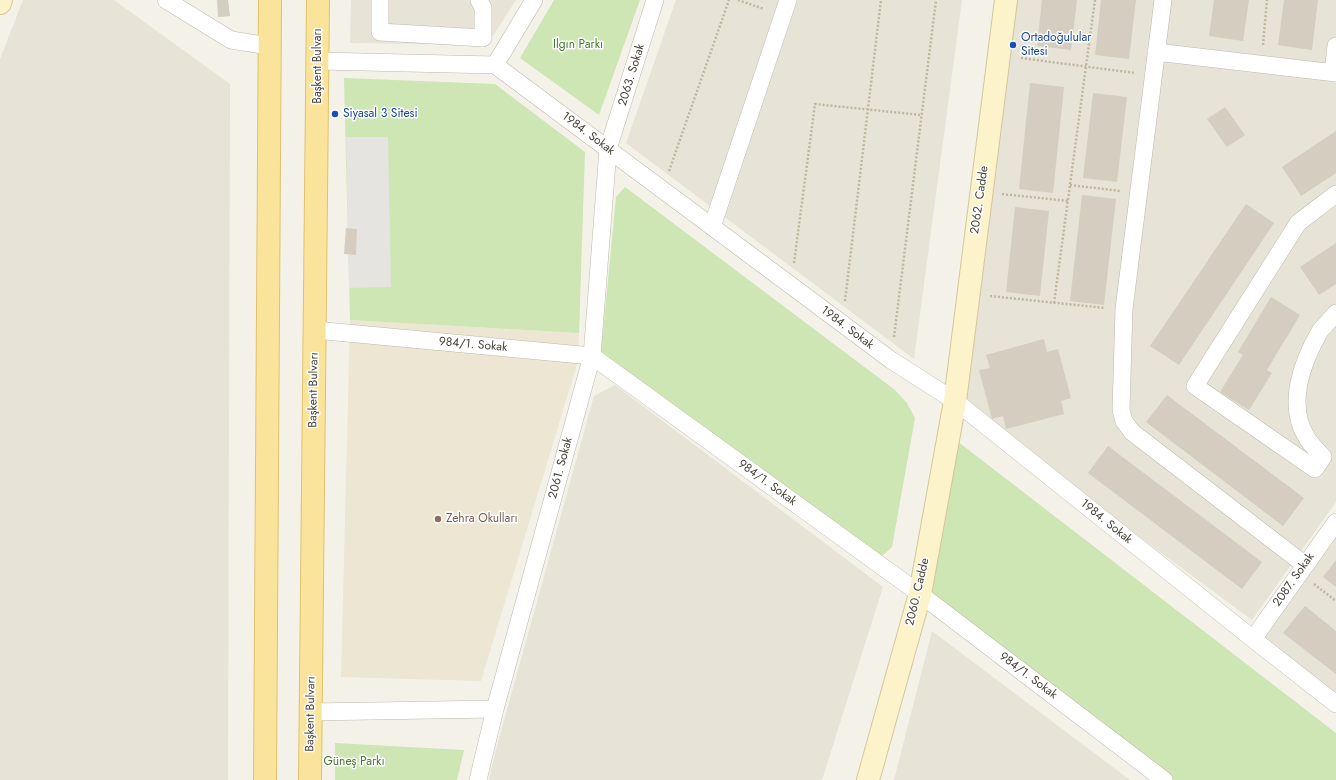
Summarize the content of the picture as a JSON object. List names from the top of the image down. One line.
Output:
{"streets":{"main road":["Başkent Bulvarı"],"street":["2063. Sokak","1984. Sokak","2062. Cadde","984/1. Sokak","2061. Sokak","2087. Sokak","2060. Cadde"]},"crossings":[["Başkent Bulvarı","984/1. Sokak"],["2063. Sokak","1984. Sokak"],["2063. Sokak","2061. Sokak"],["1984. Sokak","2062. Cadde"],["1984. Sokak","2061. Sokak"],["1984. Sokak","2087. Sokak"],["1984. Sokak","2060. Cadde"],["2062. Cadde","2060. Cadde"],["984/1. Sokak","2061. Sokak"],["984/1. Sokak","2060. Cadde"]],"parks":["Ilgın Parkı","Güneş Parkı"],"places":["Ortadoğulular Sitesi","Siyasal 3 Sitesi","Zehra Okulları"]}
